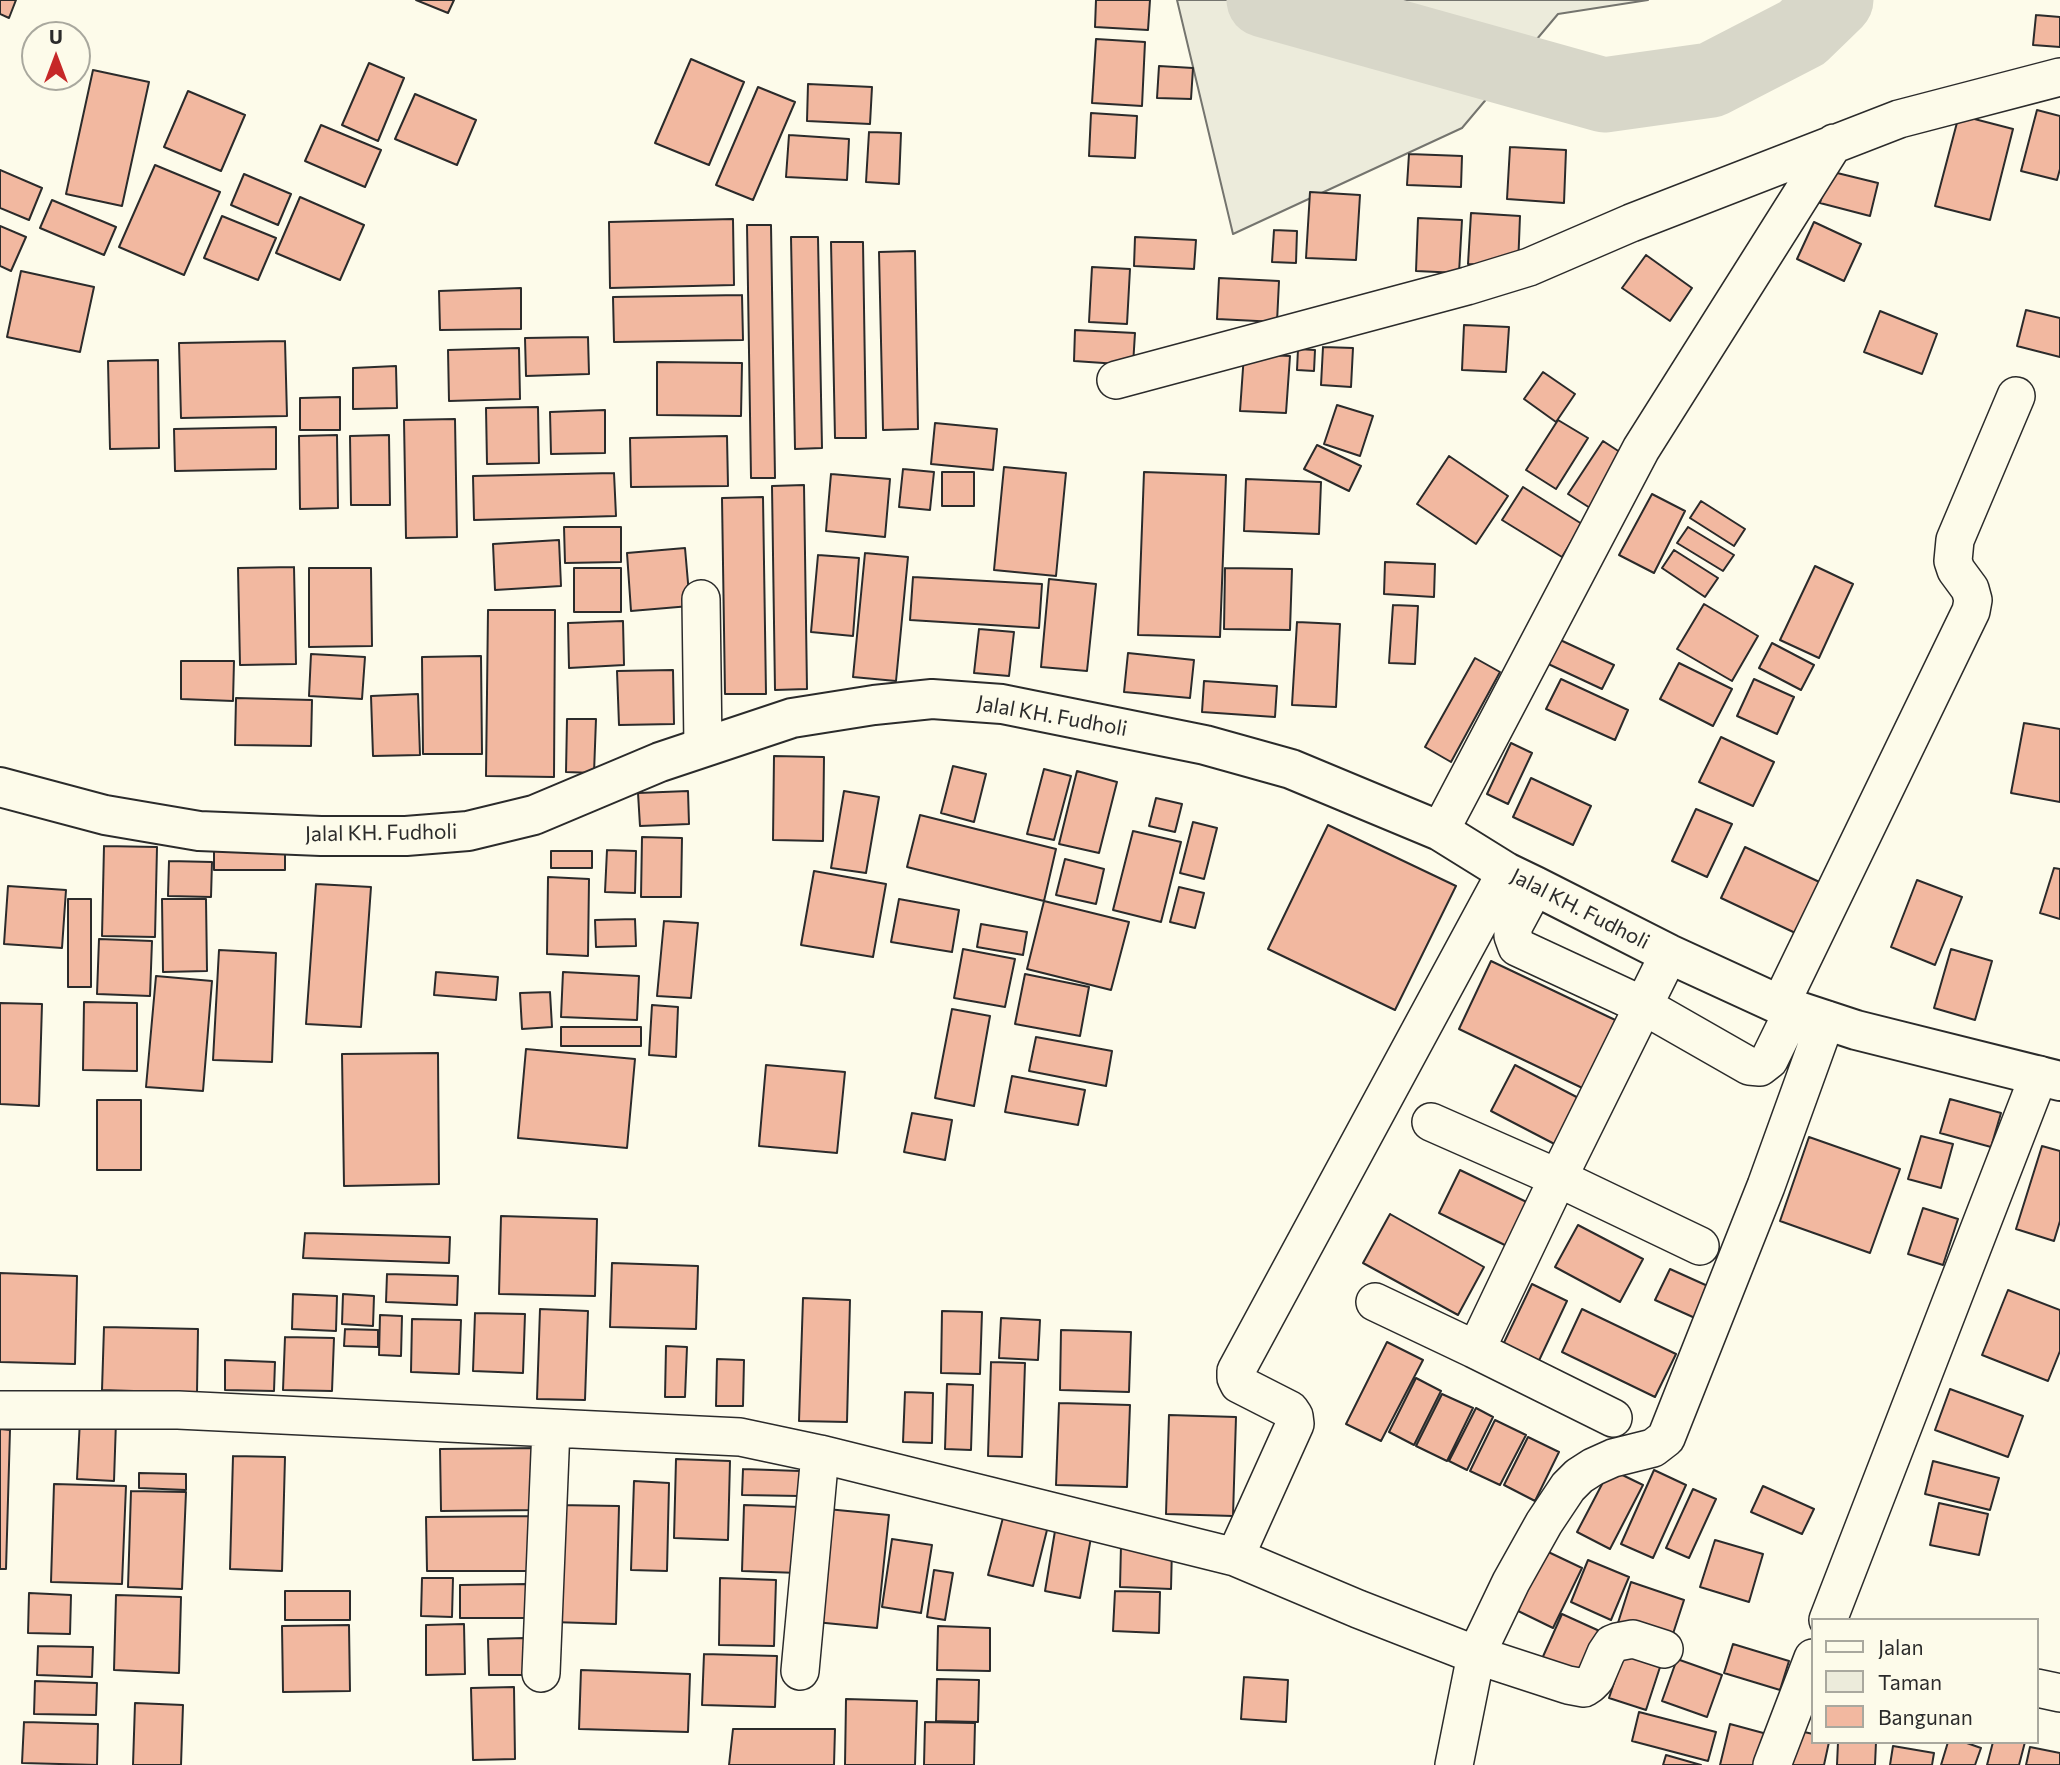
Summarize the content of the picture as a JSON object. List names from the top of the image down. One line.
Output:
{"streets":{"main road":["Jalal KH. Fudholi"]},"legend":["Jalan","Taman","Bangunan"],"north":"top"}
